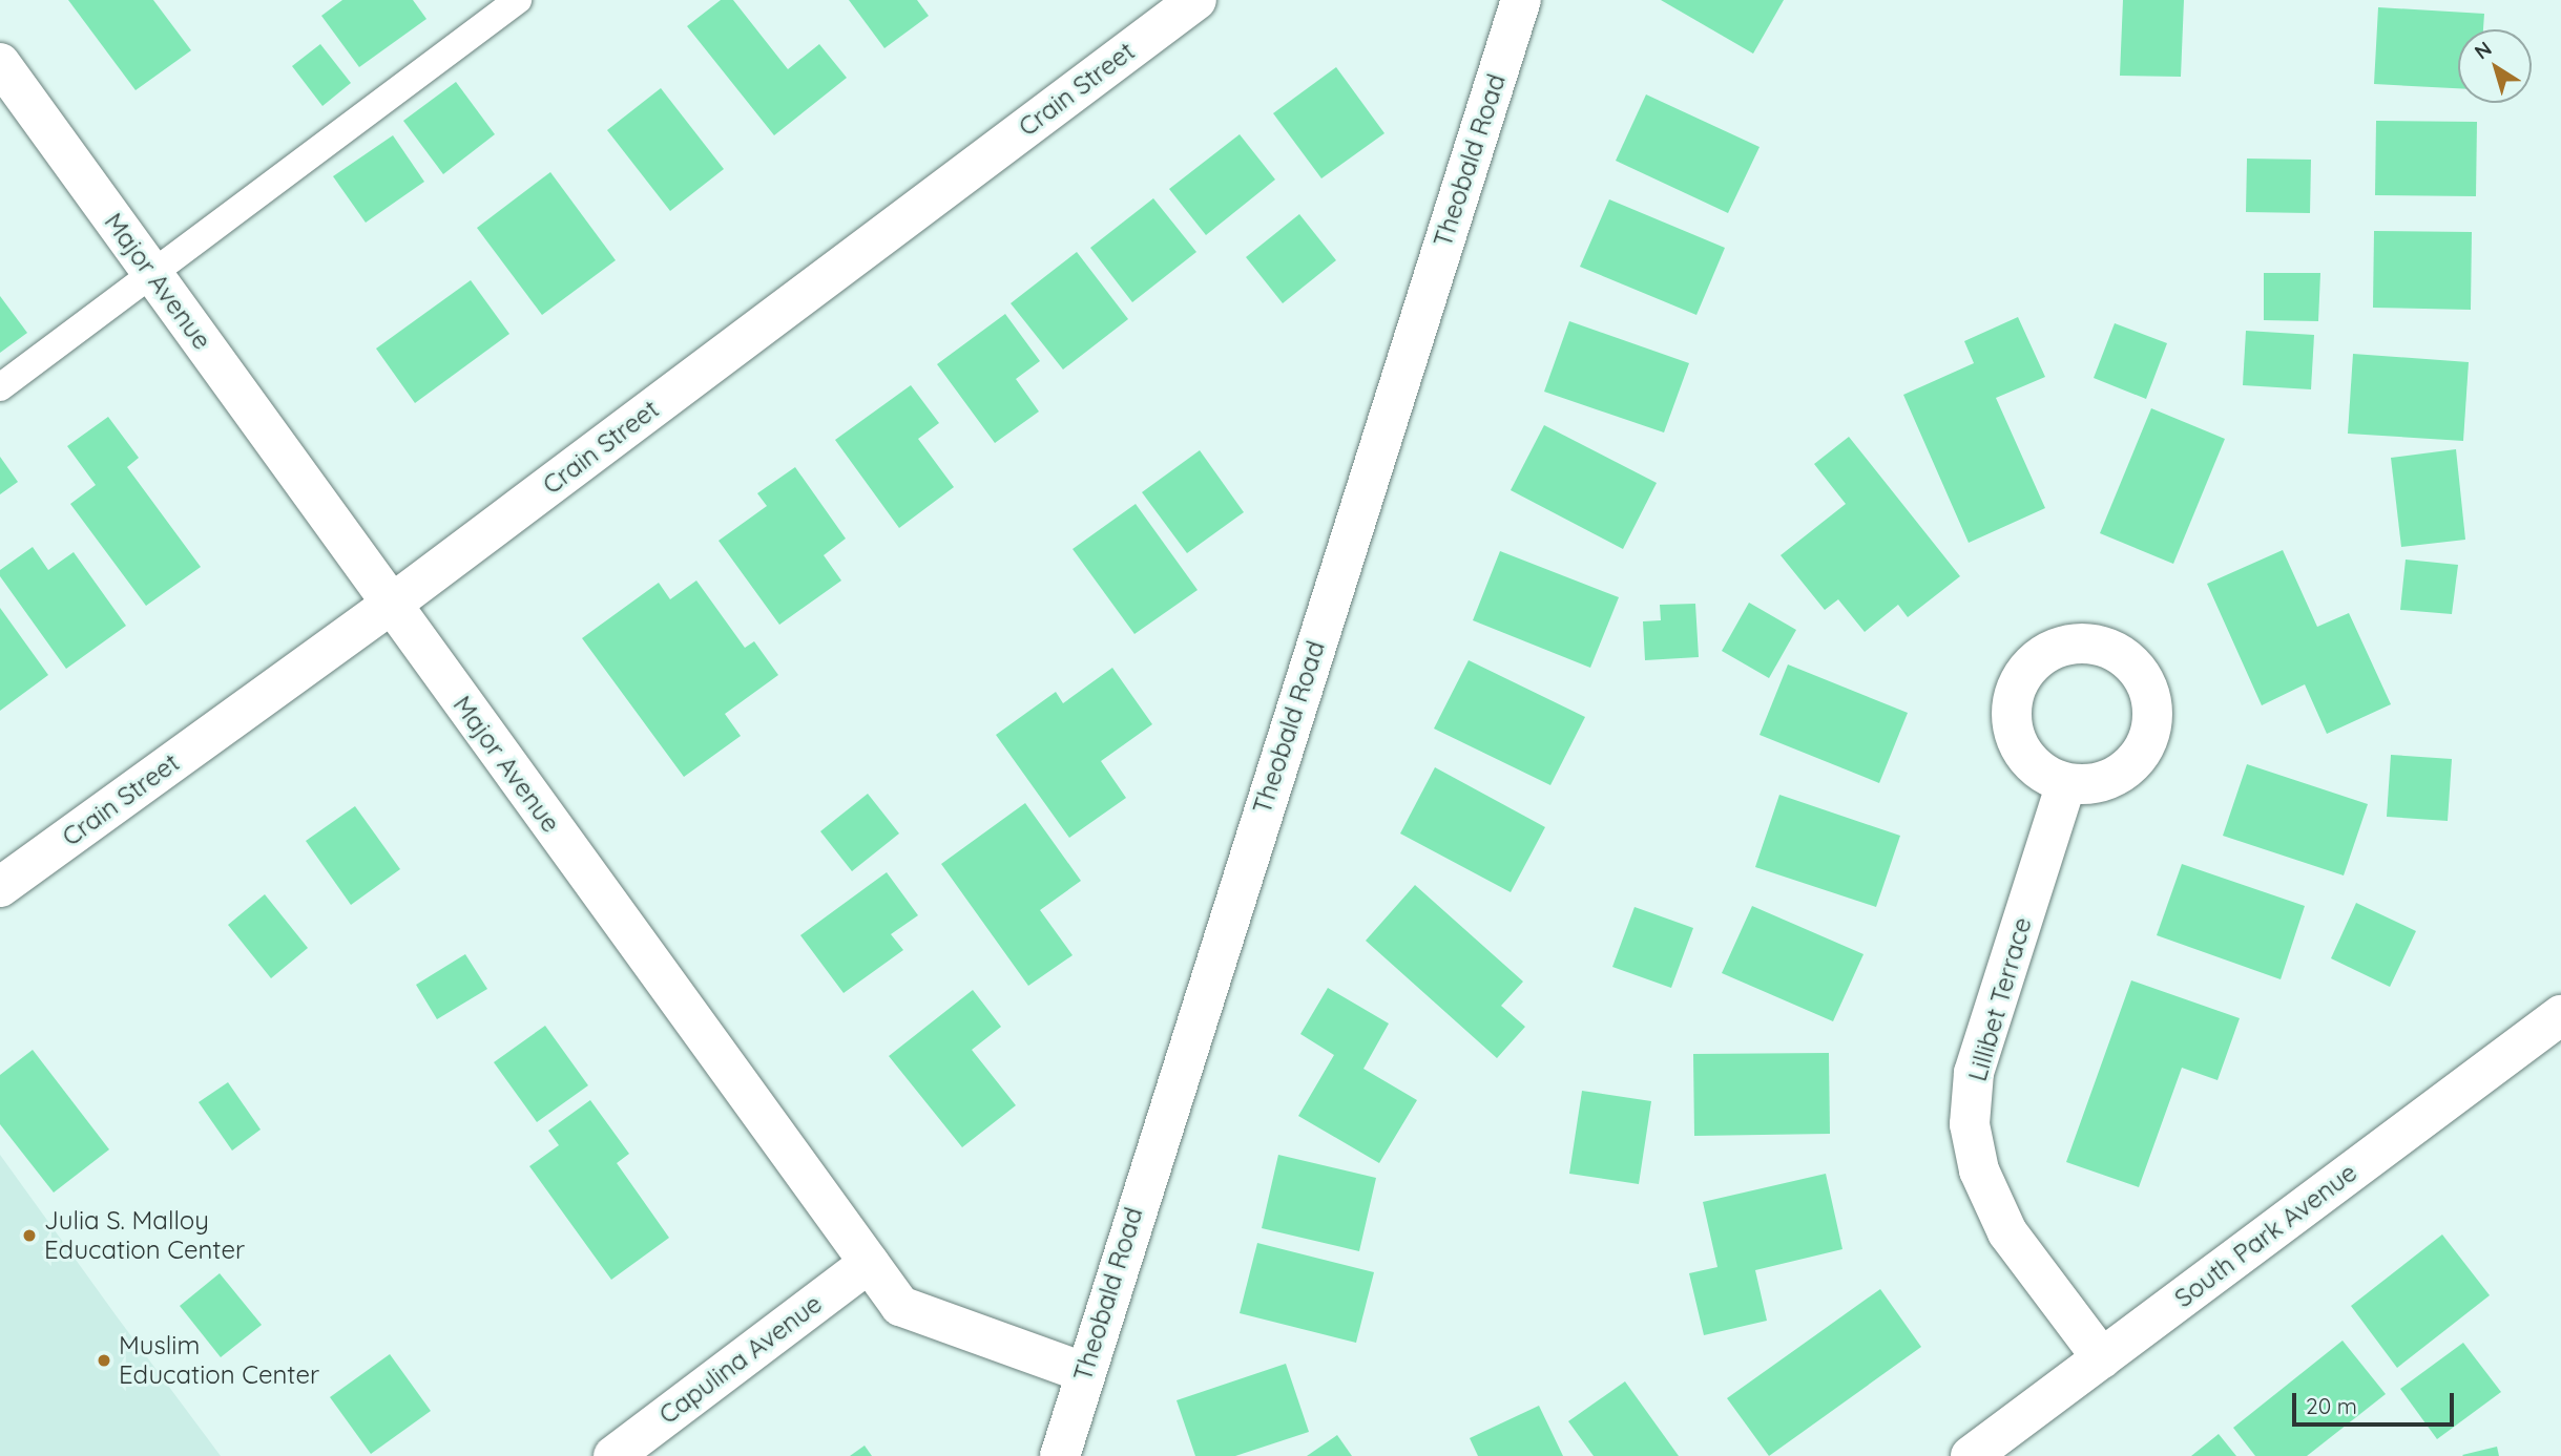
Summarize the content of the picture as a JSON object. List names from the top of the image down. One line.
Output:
{"streets":{"street":["Crain Street","Theobald Road","Major Avenue","Lillibet Terrace","South Park Avenue","Capulina Avenue"]},"crossings":[["Crain Street","Major Avenue"],["Theobald Road","Major Avenue"],["Major Avenue","Capulina Avenue"],["Lillibet Terrace","South Park Avenue"]],"places":["Julia S. Malloy Education Center","Muslim Education Center"],"scale_bar":"20 m","north":"top left"}
